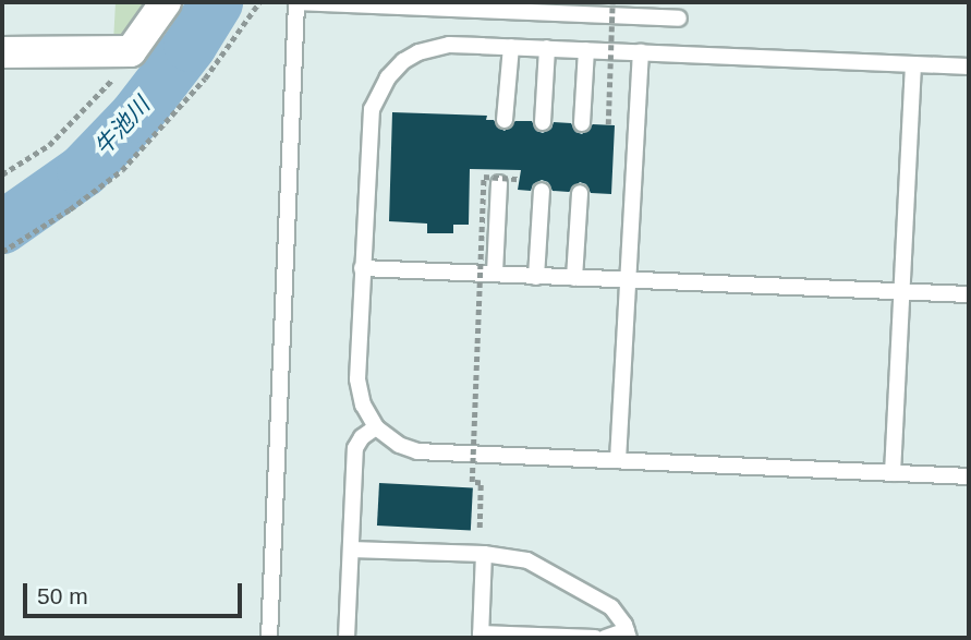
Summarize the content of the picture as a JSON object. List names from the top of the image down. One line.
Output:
{"water":["牛池川"],"scale_bar":"50 m"}
